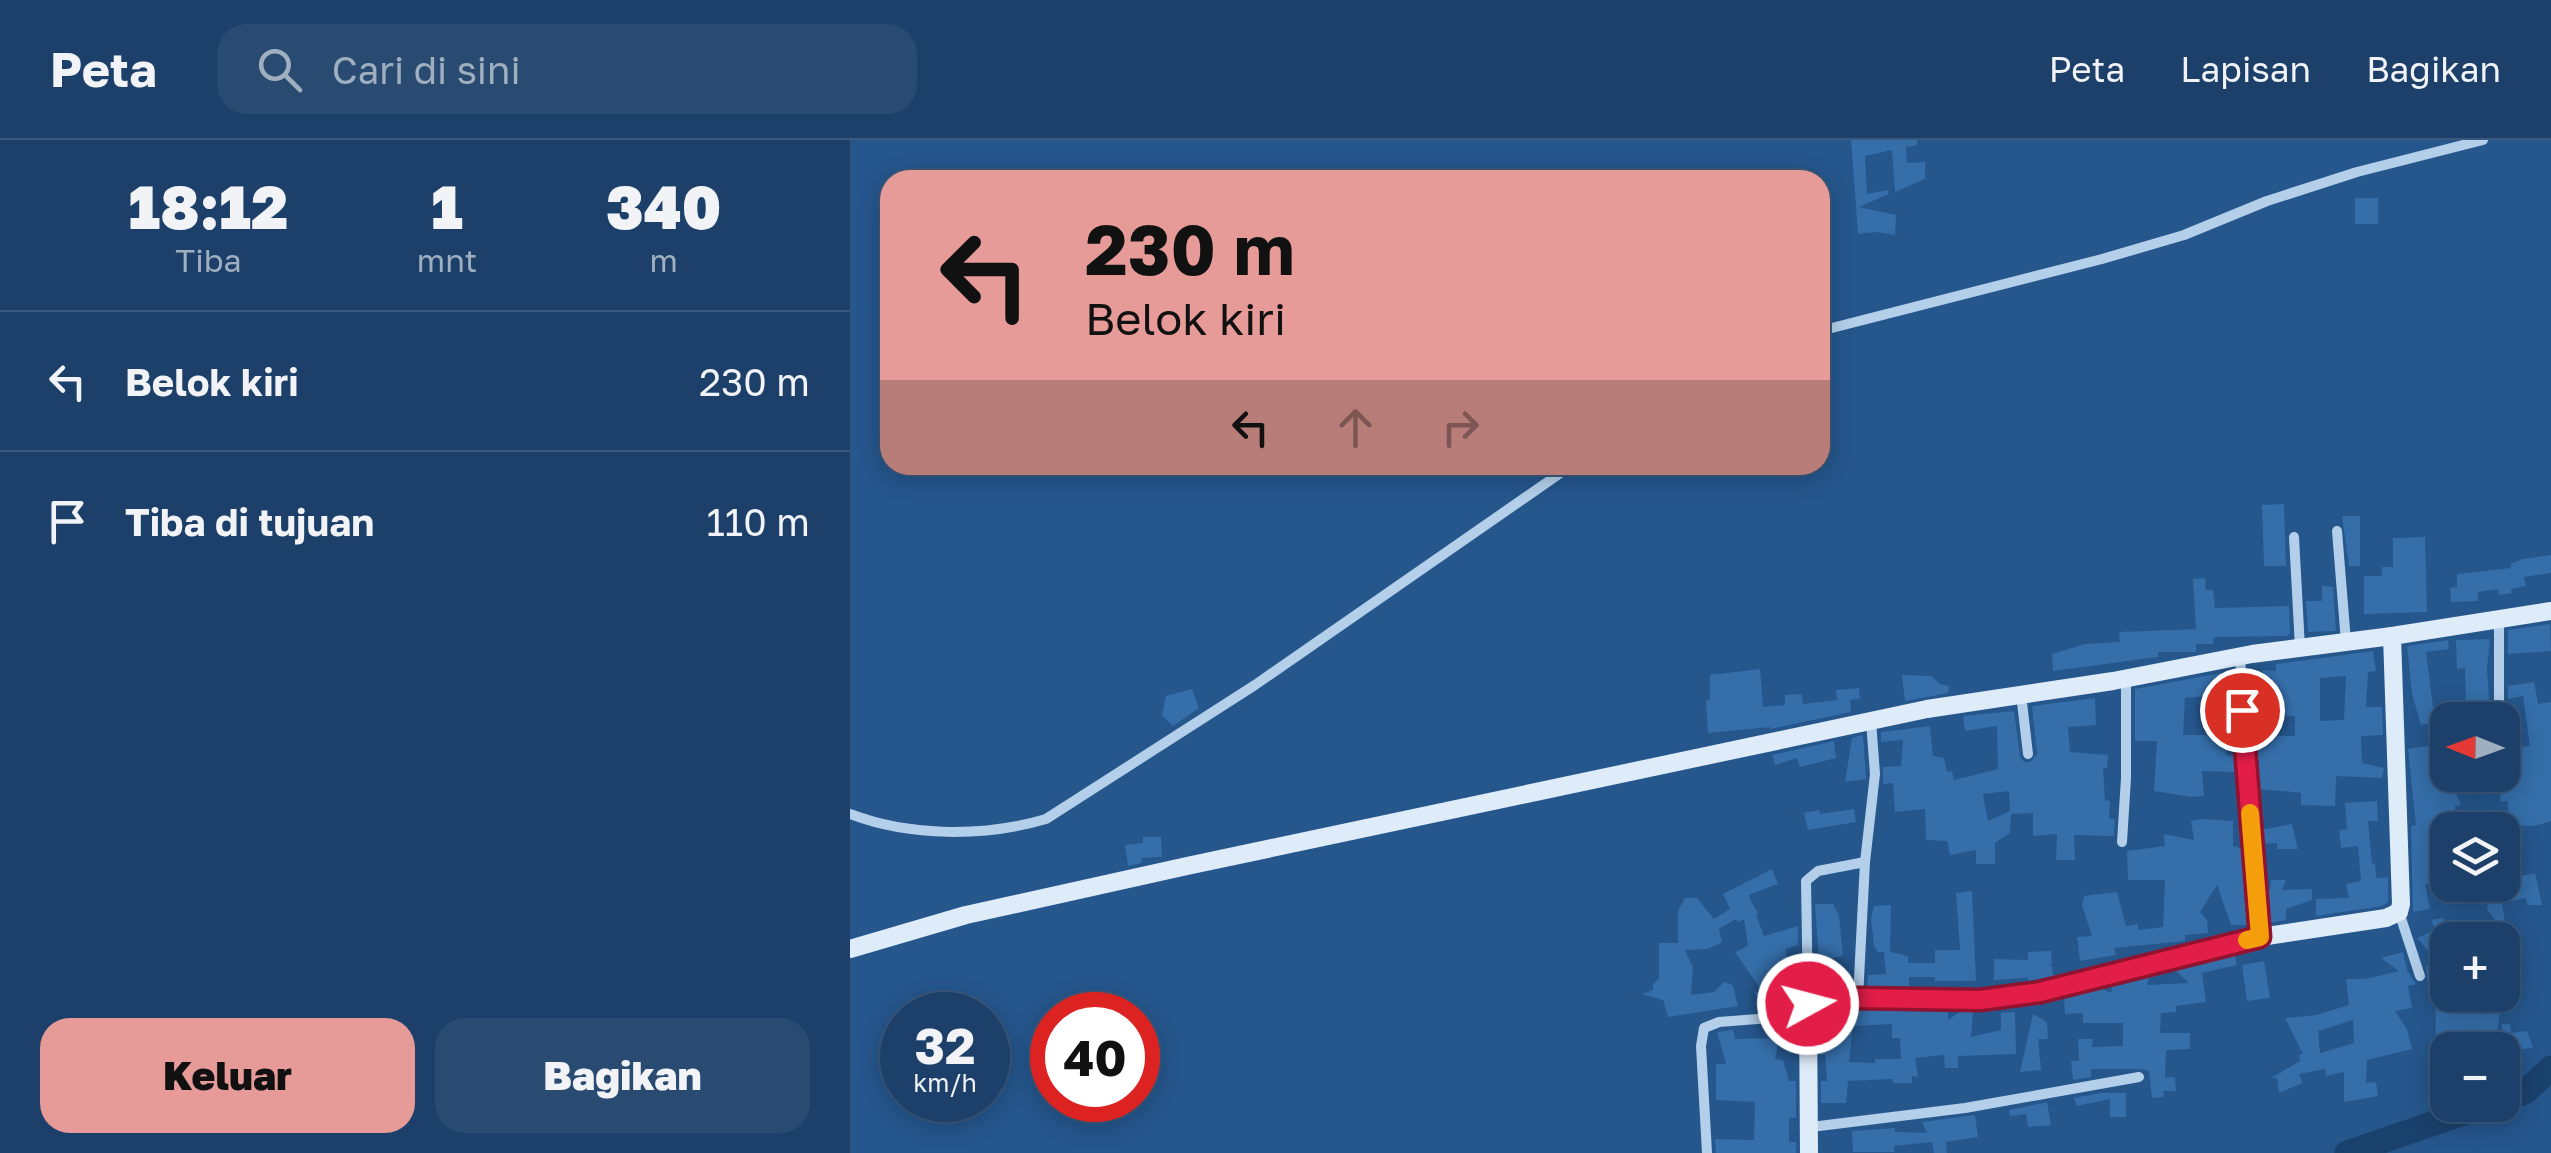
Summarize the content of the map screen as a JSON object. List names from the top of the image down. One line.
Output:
{"north":"left","page":{"header":"Peta","search":"Cari di sini","nav":["Peta","Lapisan","Bagikan"],"eta":["18:12","Tiba","1","mnt","340","m"],"turn":["230 m","Belok kiri"],"list":[{"name":"Belok kiri","value":"230 m"},{"name":"Tiba di tujuan","value":"110 m"}],"map_buttons":["+","−"],"speed":"32 km/h","limit":"40","buttons":["Keluar","Bagikan"]}}
